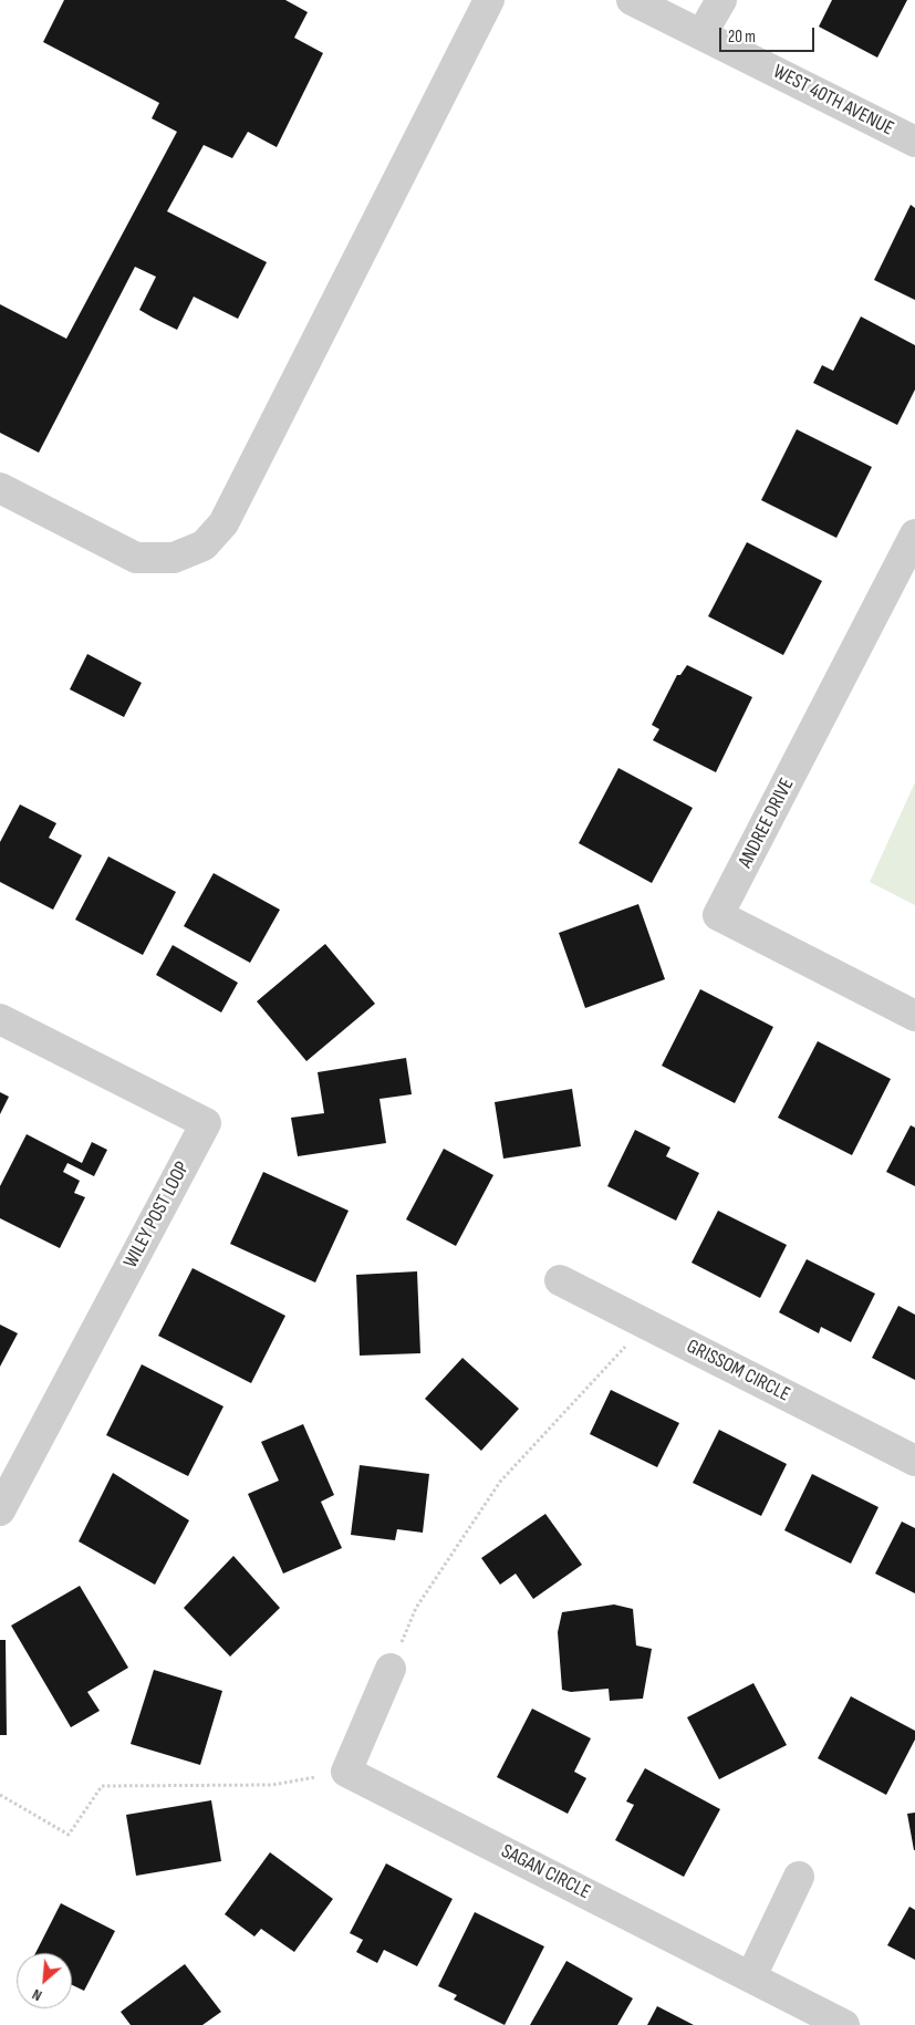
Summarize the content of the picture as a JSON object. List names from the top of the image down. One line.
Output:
{"streets":{"street":["WEST 40TH AVENUE","ANDREE DRIVE","WILEY POST LOOP","GRISSOM CIRCLE","SAGAN CIRCLE"]},"scale_bar":"20 m","north":"bottom left"}
